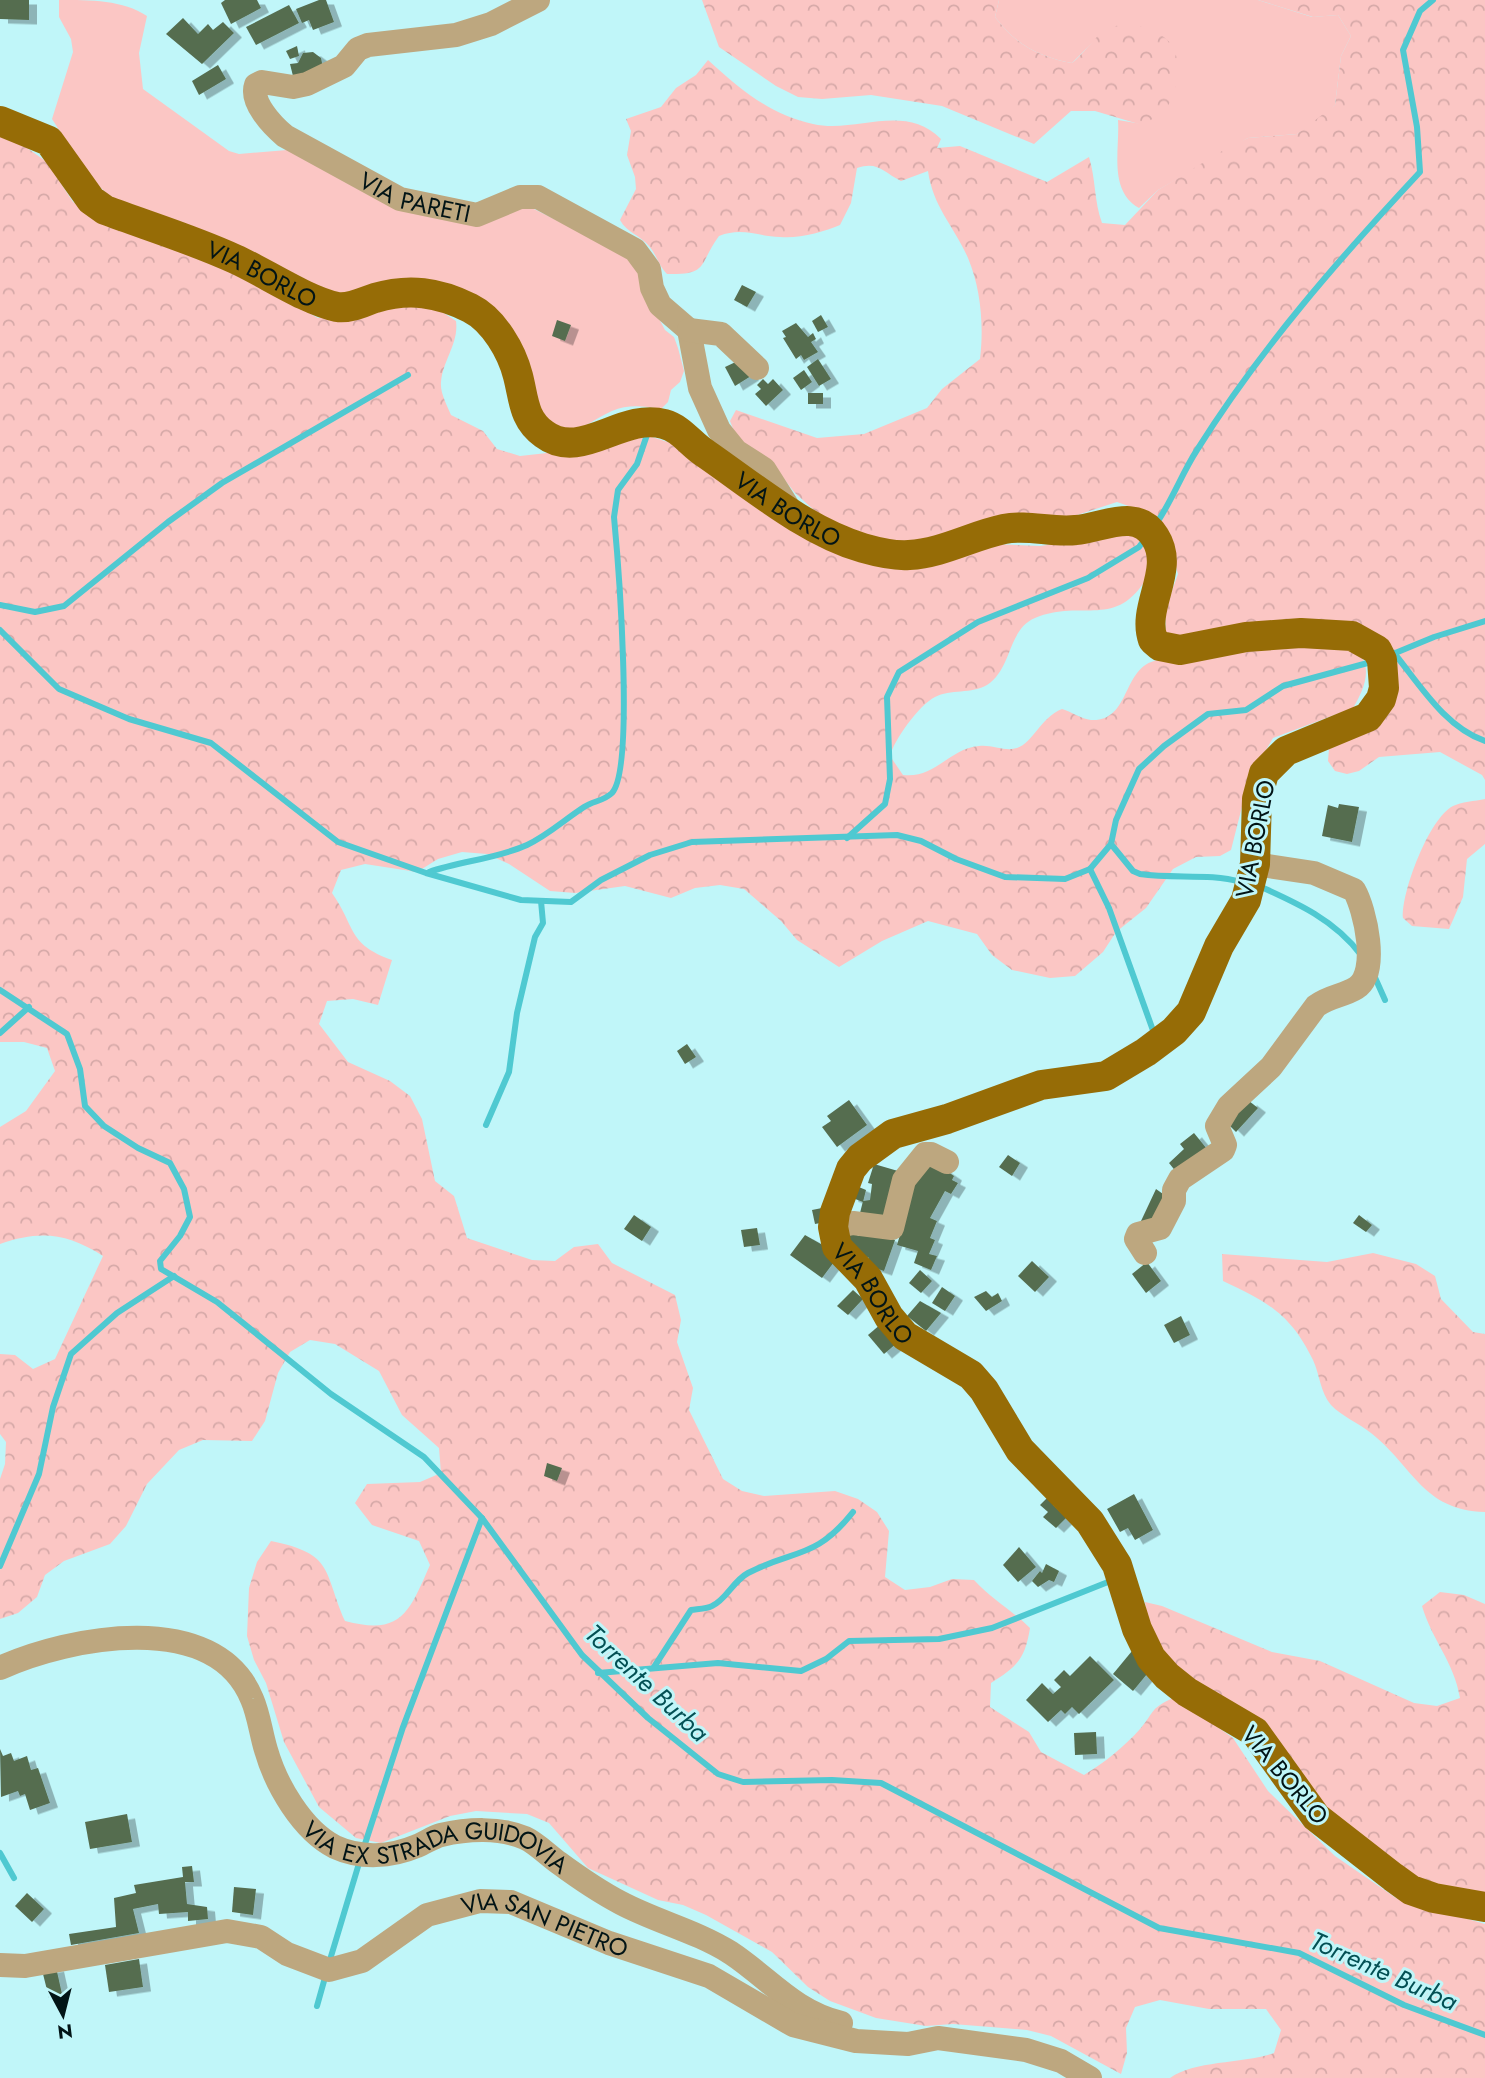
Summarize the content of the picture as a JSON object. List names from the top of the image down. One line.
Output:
{"streets":{"main road":["VIA BORLO"],"street":["VIA PARETI","VIA EX STRADA GUIDOVIA","VIA SAN PIETRO"]},"crossings":[["VIA EX STRADA GUIDOVIA","VIA SAN PIETRO"]],"water":["Torrente Burba"],"north":"bottom"}
